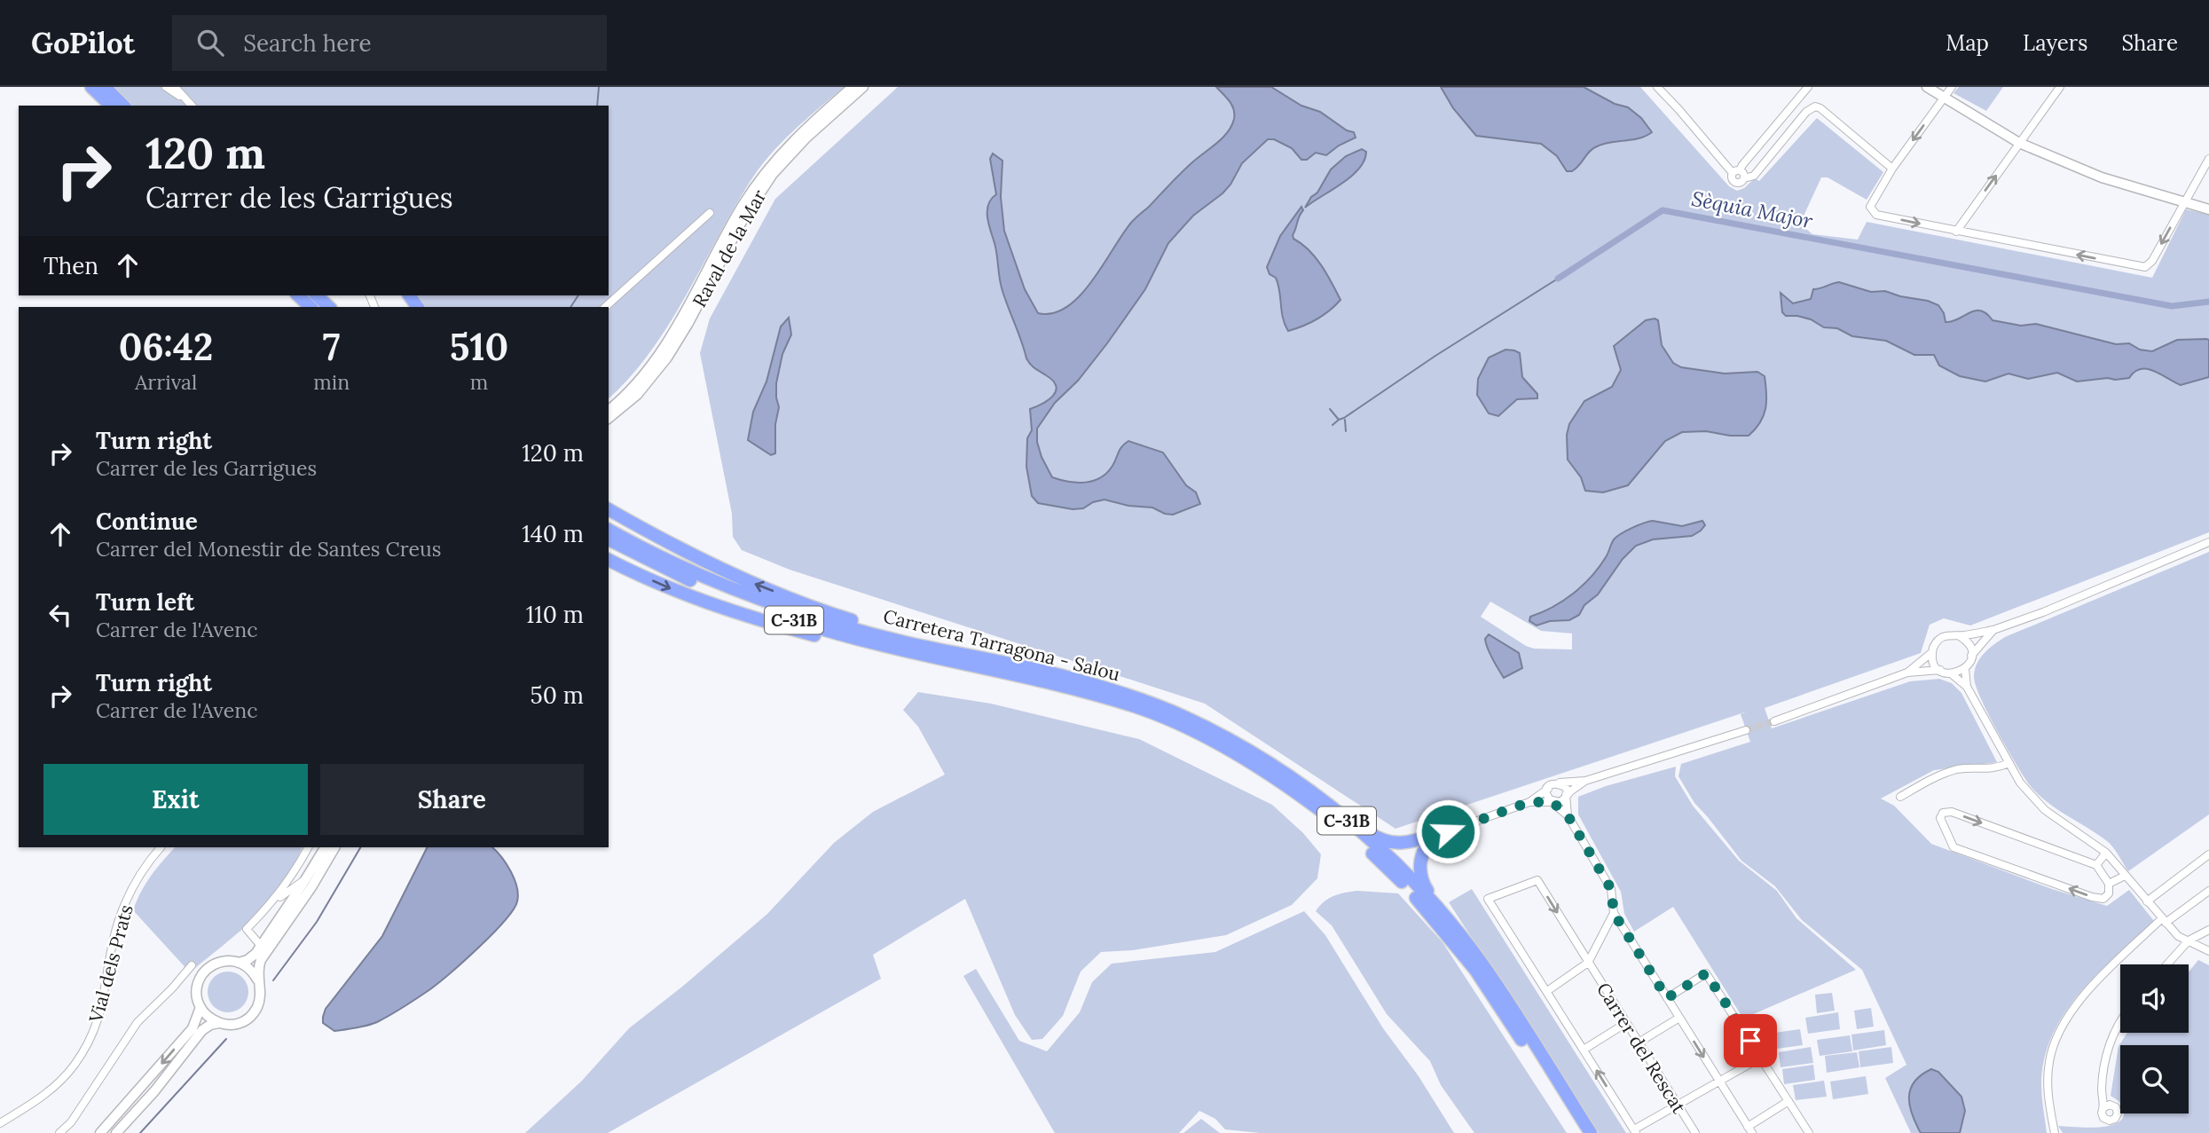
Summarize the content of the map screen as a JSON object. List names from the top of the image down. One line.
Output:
{"streets":{"highway":["C-31B","Carretera Tarragona - Salou"],"street":["Raval de la Mar","Vial dels Prats","Carrer del Rescat"]},"water":["Sèquia Major"],"page":{"header":"GoPilot","search":"Search here","nav":["Map","Layers","Share"],"turn":["120 m","Carrer de les Garrigues"],"then":"Then","eta":["06:42","Arrival","7","min","510","m"],"list":[{"name":"Turn right","note":"Carrer de les Garrigues","value":"120 m"},{"name":"Continue","note":"Carrer del Monestir de Santes Creus","value":"140 m"},{"name":"Turn left","note":"Carrer de l'Avenc","value":"110 m"},{"name":"Turn right","note":"Carrer de l'Avenc","value":"50 m"}],"buttons":["Exit","Share"]}}
